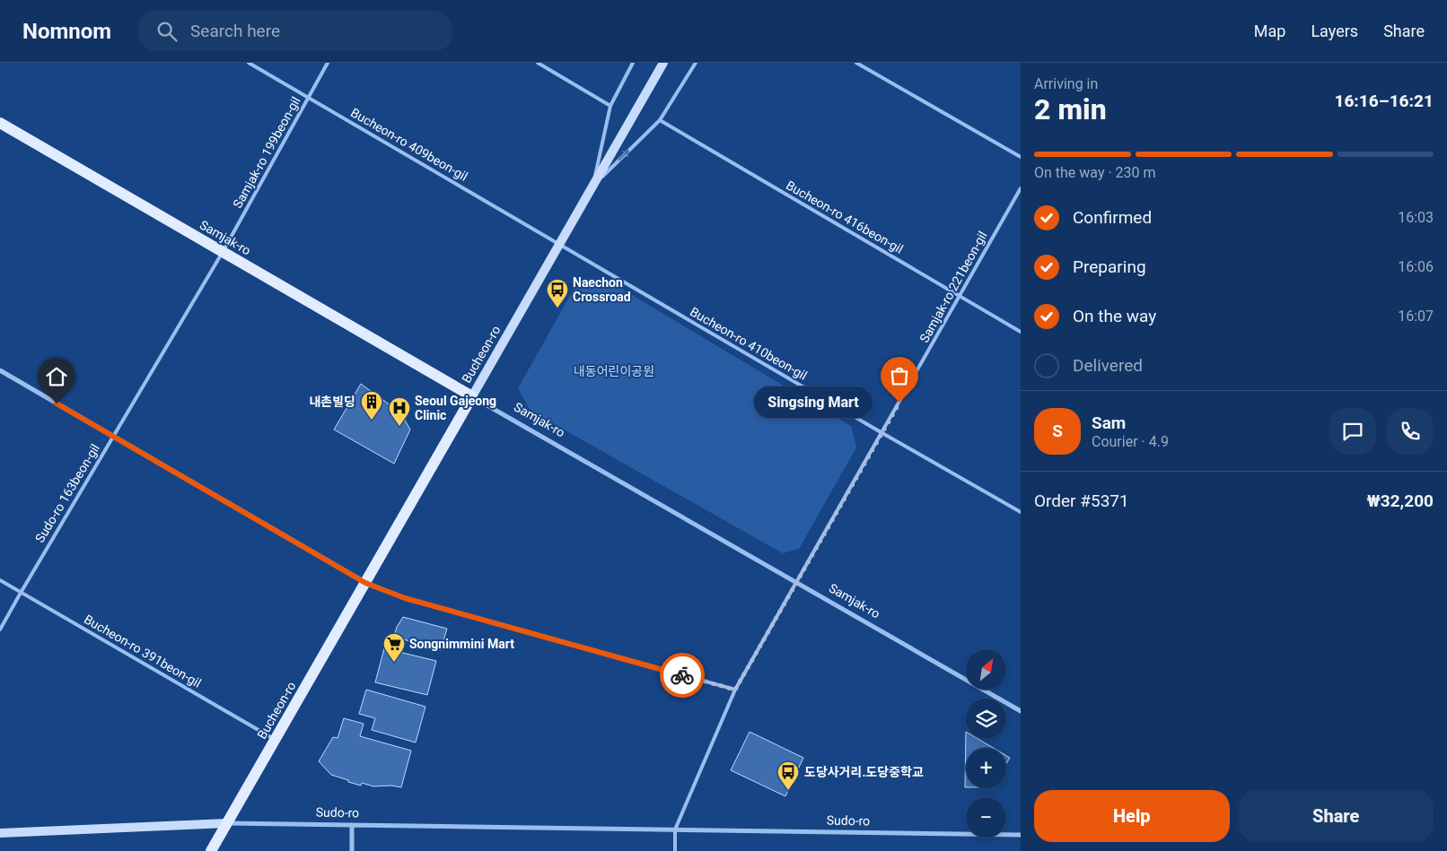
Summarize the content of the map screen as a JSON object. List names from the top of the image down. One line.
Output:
{"streets":{"main road":["Samjak-ro","Bucheon-ro"],"street":["Sudo-ro"],"lane":["Bucheon-ro 409beon-gil","Samjak-ro 199beon-gil","Bucheon-ro 416beon-gil","Samjak-ro 221beon-gil","Bucheon-ro 410beon-gil","Sudo-ro 163beon-gil","Bucheon-ro 391beon-gil"]},"crossings":[["Bucheon-ro 409beon-gil","Samjak-ro 199beon-gil"],["Bucheon-ro 409beon-gil","Bucheon-ro 410beon-gil"],["Bucheon-ro 409beon-gil","Bucheon-ro"],["Samjak-ro 199beon-gil","Samjak-ro"],["Samjak-ro 199beon-gil","Sudo-ro 163beon-gil"],["Bucheon-ro 416beon-gil","Samjak-ro 221beon-gil"],["Bucheon-ro 416beon-gil","Bucheon-ro"],["Samjak-ro","Samjak-ro 221beon-gil"],["Samjak-ro","Bucheon-ro"],["Samjak-ro","Sudo-ro 163beon-gil"],["Samjak-ro 221beon-gil","Bucheon-ro 410beon-gil"],["Bucheon-ro 410beon-gil","Bucheon-ro"],["Bucheon-ro","Bucheon-ro 391beon-gil"],["Bucheon-ro","Sudo-ro"],["Sudo-ro 163beon-gil","Bucheon-ro 391beon-gil"]],"parks":["내동어린이공원"],"places":{"bus stop":["Naechon Crossroad","도당사거리.도당중학교"],"other":["Singsing Mart"],"building":["내촌빌딩"],"hospital":["Seoul Gajeong Clinic"],"supermarket":["Songnimmini Mart"]},"north":"top right","page":{"header":"Nomnom","search":"Search here","nav":["Map","Layers","Share"],"heading":["2 min","Arriving in","16:16–16:21"],"panel":["Sam","Courier · 4.9","Order #5371","₩32,200"],"bar":"On the way · 230 m","list":[["Confirmed","16:03"],["Preparing","16:06"],["On the way","16:07"],"Delivered"],"bubble":"Singsing Mart","round":"S","map_buttons":["+","−"],"buttons":["Help","Share"]}}
